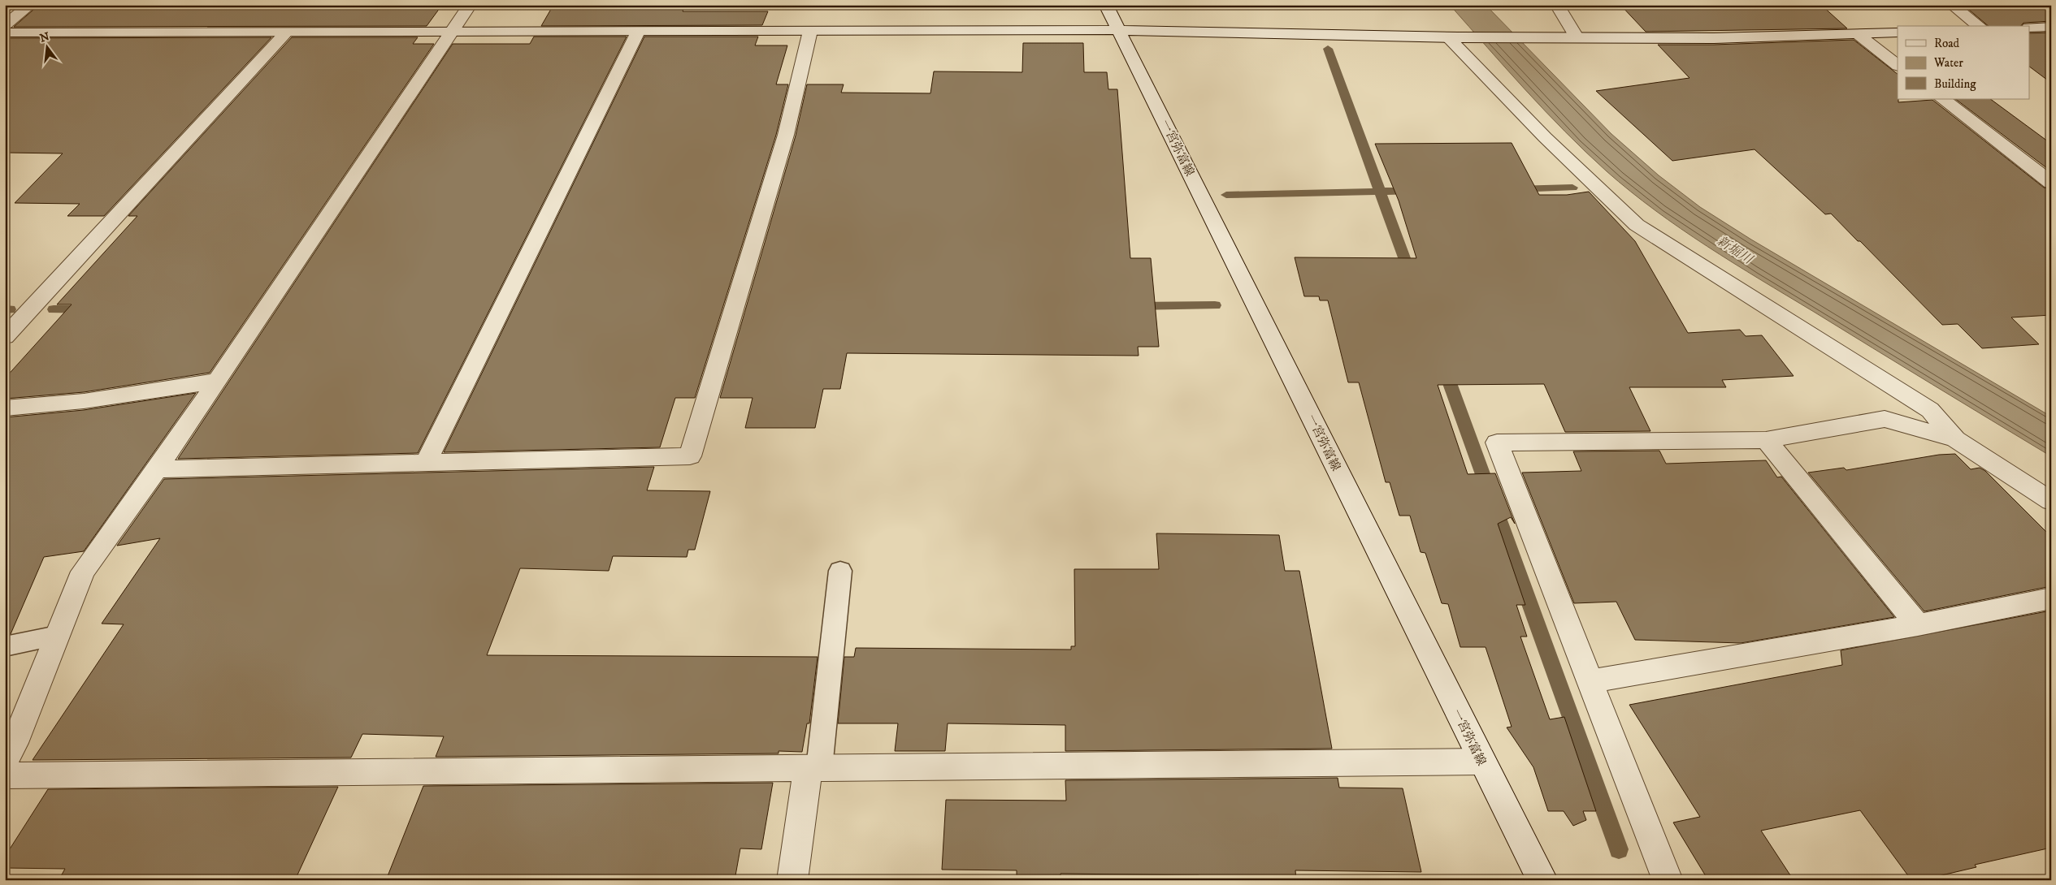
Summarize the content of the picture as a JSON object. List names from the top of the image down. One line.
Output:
{"streets":{"street":["一宮弥富線"]},"water":["新堀川"],"legend":["Road","Water","Building"],"north":"top"}
